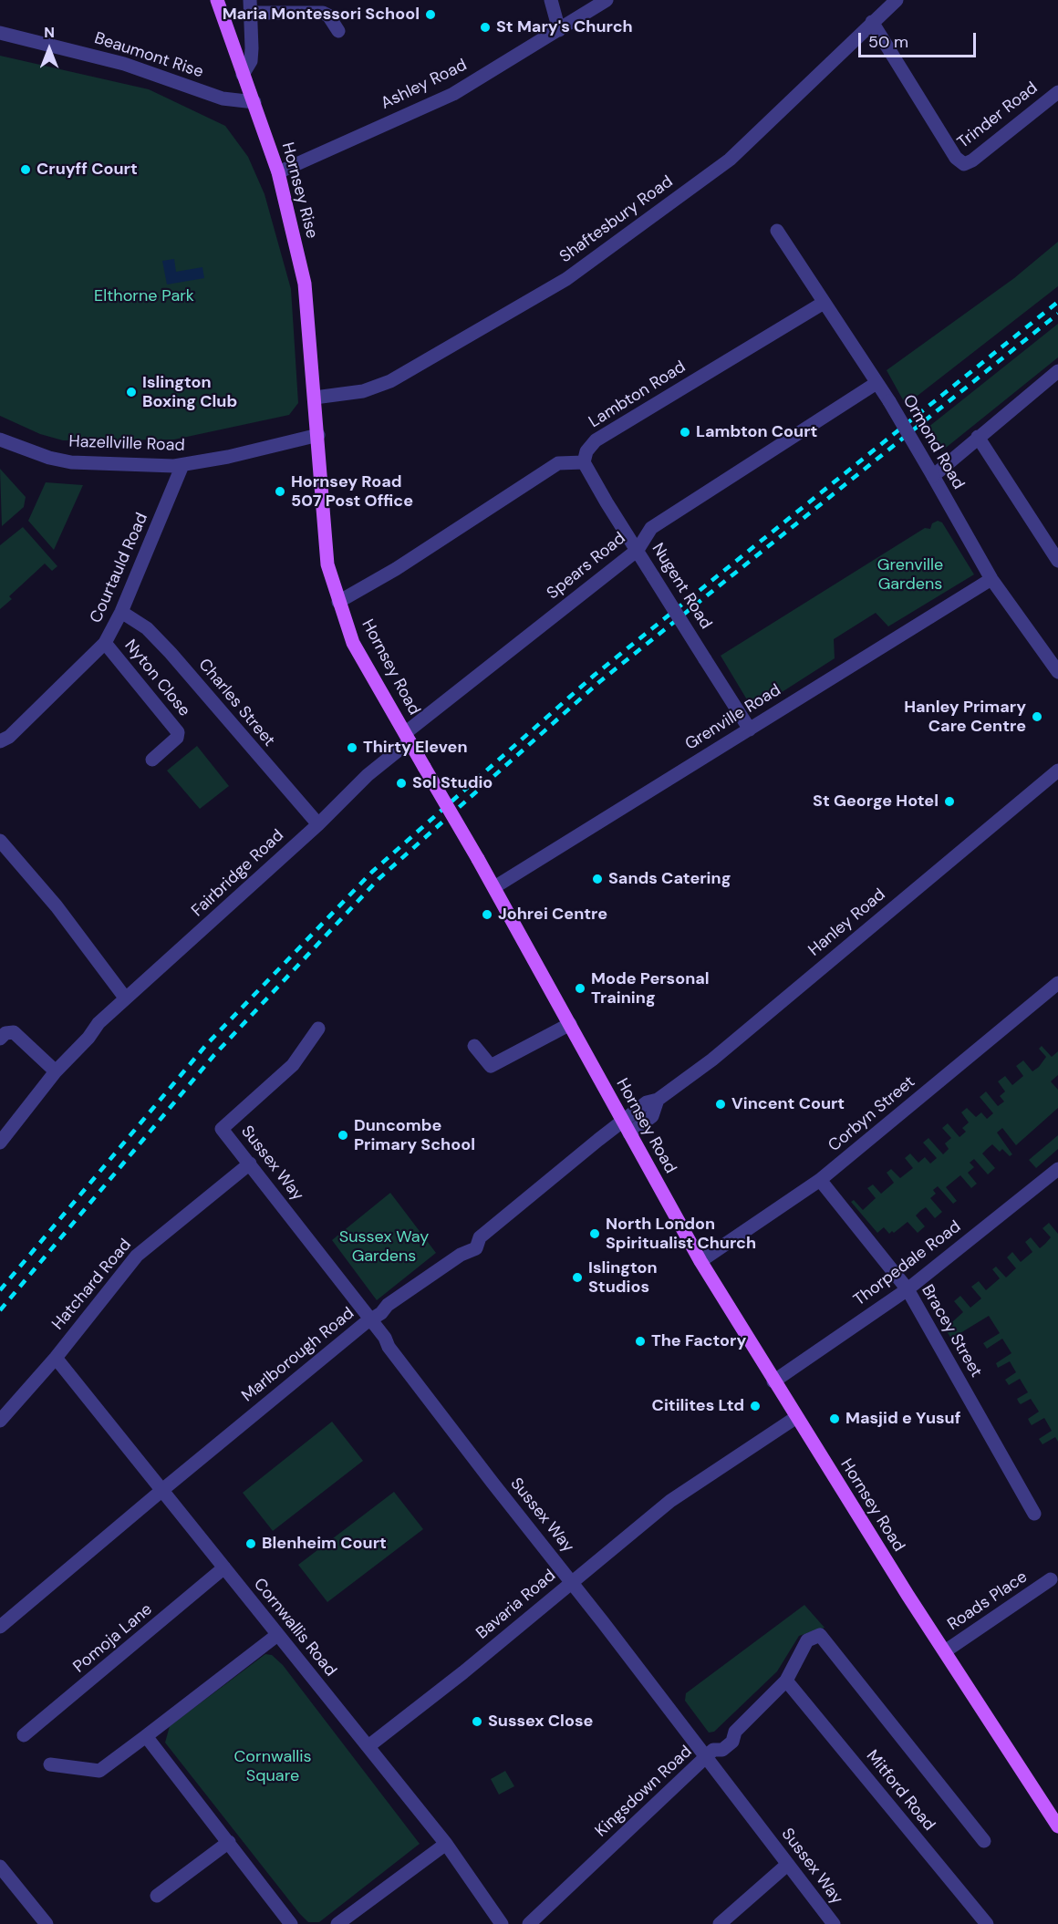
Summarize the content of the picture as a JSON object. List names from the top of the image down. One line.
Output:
{"streets":{"main road":["Hornsey Rise","Hornsey Road"],"street":["Beaumont Rise","Ashley Road","Trinder Road","Shaftesbury Road","Lambton Road","Ormond Road","Hazellville Road","Spears Road","Courtauld Road","Nugent Road","Nyton Close","Charles Street","Grenville Road","Fairbridge Road","Hanley Road","Corbyn Street","Sussex Way","Thorpedale Road","Hatchard Road","Bracey Street","Marlborough Road","Roads Place","Bavaria Road","Cornwallis Road","Pomoja Lane","Mitford Road","Kingsdown Road"]},"crossings":[["Beaumont Rise","Hornsey Rise"],["Ashley Road","Hornsey Rise"],["Trinder Road","Shaftesbury Road"],["Hornsey Rise","Shaftesbury Road"],["Hornsey Rise","Hornsey Road"],["Shaftesbury Road","Hornsey Road"],["Lambton Road","Ormond Road"],["Lambton Road","Nugent Road"],["Ormond Road","Spears Road"],["Ormond Road","Grenville Road"],["Hazellville Road","Courtauld Road"],["Hazellville Road","Hornsey Road"],["Spears Road","Nugent Road"],["Spears Road","Hornsey Road"],["Spears Road","Fairbridge Road"],["Courtauld Road","Nyton Close"],["Courtauld Road","Charles Street"],["Nugent Road","Grenville Road"],["Hornsey Road","Grenville Road"],["Hornsey Road","Fairbridge Road"],["Hornsey Road","Hanley Road"],["Hornsey Road","Corbyn Street"],["Hornsey Road","Thorpedale Road"],["Hornsey Road","Marlborough Road"],["Hornsey Road","Roads Place"],["Hornsey Road","Bavaria Road"],["Charles Street","Fairbridge Road"],["Hanley Road","Marlborough Road"],["Corbyn Street","Bracey Street"],["Sussex Way","Hatchard Road"],["Sussex Way","Marlborough Road"],["Sussex Way","Bavaria Road"],["Sussex Way","Kingsdown Road"],["Thorpedale Road","Bracey Street"],["Hatchard Road","Cornwallis Road"],["Marlborough Road","Cornwallis Road"],["Bavaria Road","Cornwallis Road"],["Cornwallis Road","Pomoja Lane"],["Mitford Road","Kingsdown Road"]],"parks":["Elthorne Park","Grenville Gardens","Sussex Way Gardens","Cornwallis Square"],"places":["Maria Montessori School","St Mary's Church","Cruyff Court","Islington Boxing Club","Lambton Court","Hornsey Road 507 Post Office","Hanley Primary Care Centre","Thirty Eleven","Sol Studio","St George Hotel","Sands Catering","Johrei Centre","Mode Personal Training","Vincent Court","Duncombe Primary School","North London Spiritualist Church","Islington Studios","The Factory","Citilites Ltd","Masjid e Yusuf","Blenheim Court","Sussex Close"],"scale_bar":"50 m","north":"top"}
